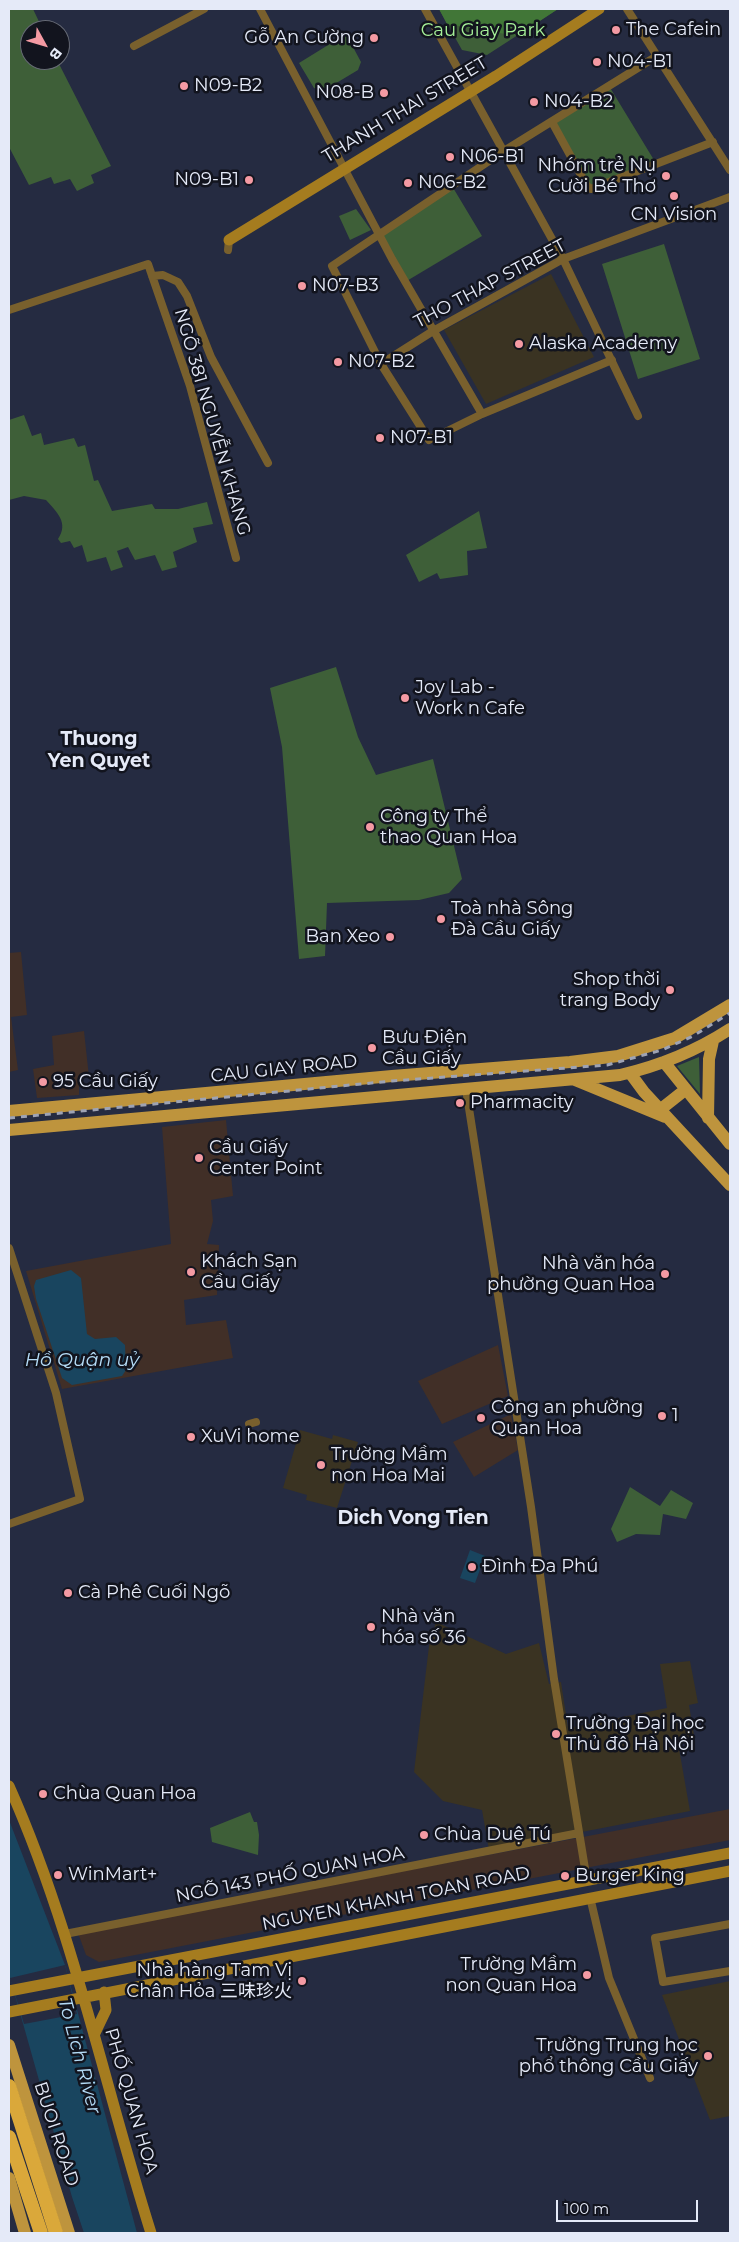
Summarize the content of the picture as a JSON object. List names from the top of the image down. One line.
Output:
{"streets":{"main road":["THANH THAI STREET","CAU GIAY ROAD","NGUYEN KHANH TOAN ROAD","PHỐ QUAN HOA","BUOI ROAD"],"street":["THO THAP STREET","NGÕ 381 NGUYỄN KHANG","NGÕ 143 PHỐ QUAN HOA"]},"crossings":[["NGÕ 143 PHỐ QUAN HOA","PHỐ QUAN HOA"],["NGUYEN KHANH TOAN ROAD","PHỐ QUAN HOA"]],"districts":["Thuong Yen Quyet","Dich Vong Tien"],"water":["Hồ Quận uỷ","To Lich River"],"parks":["Cau Giay Park"],"places":["The Cafein","Gỗ An Cường","N04-B1","N09-B2","N08-B","N04-B2","N06-B1","Nhóm trẻ Nụ Cười Bé Thơ","N09-B1","N06-B2","CN Vision","N07-B3","Alaska Academy","N07-B2","N07-B1","Joy Lab - Work n Cafe","Công ty Thể thao Quan Hoa","Toà nhà Sông Đà Cầu Giấy","Ban Xeo","Shop thời trang Body","Bưu Điện Cầu Giấy","95 Cầu Giấy","Pharmacity","Cầu Giấy Center Point","Khách Sạn Cầu Giấy","Nhà văn hóa phường Quan Hoa","1","Công an phường Quan Hoa","XuVi home","Trường Mầm non Hoa Mai","Đình Đa Phú","Cà Phê Cuối Ngõ","Nhà văn hóa số 36","Trường Đại học Thủ đô Hà Nội","Chùa Quan Hoa","Chùa Duệ Tú","WinMart+","Burger King","Trường Mầm non Quan Hoa","Nhà hàng Tam Vị Chân Hỏa 三味珍火","Trường Trung học phổ thông Cầu Giấy"],"scale_bar":"100 m","north":"bottom right"}
